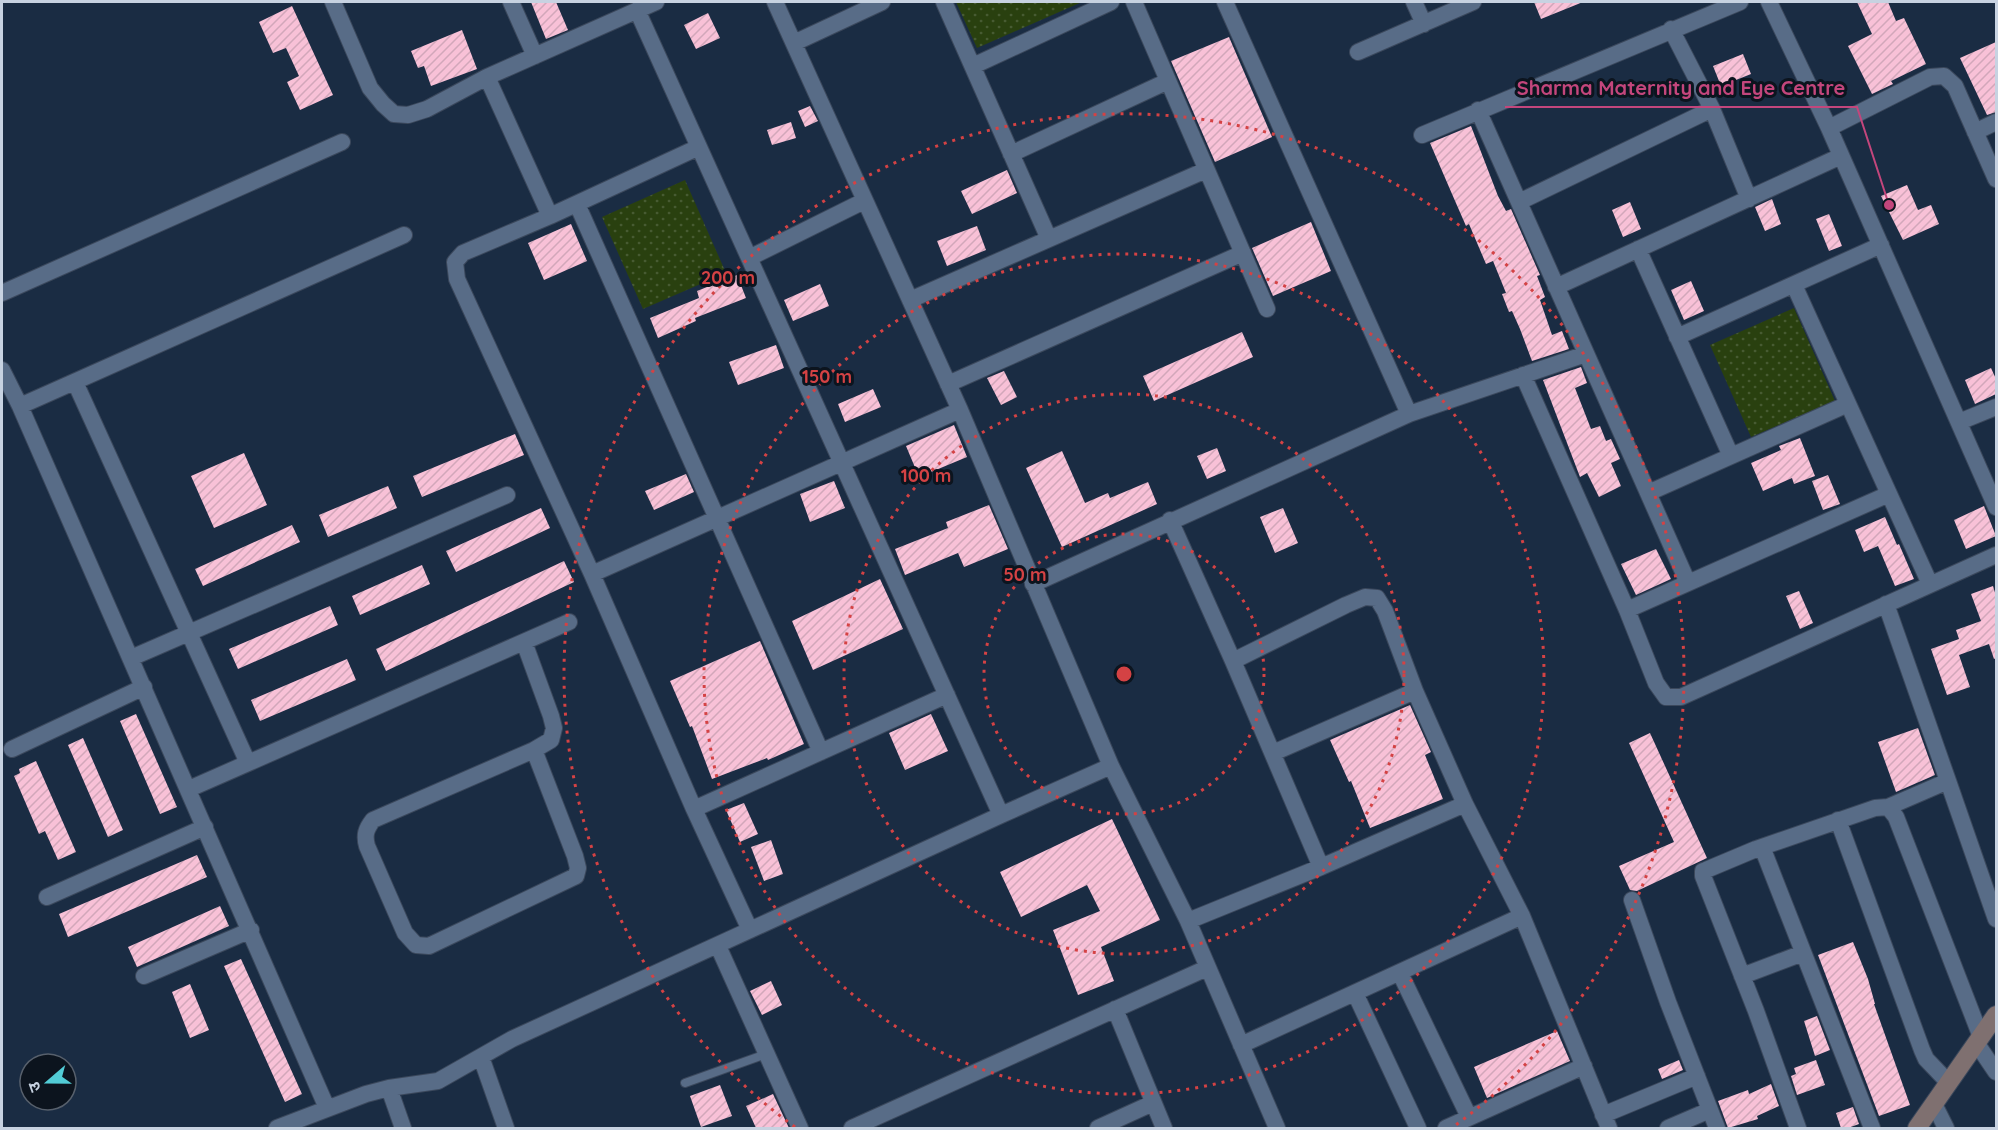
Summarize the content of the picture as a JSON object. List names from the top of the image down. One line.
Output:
{"places":["Sharma Maternity and Eye Centre"],"north":"left","rings":["200 m","150 m","100 m","50 m"]}
